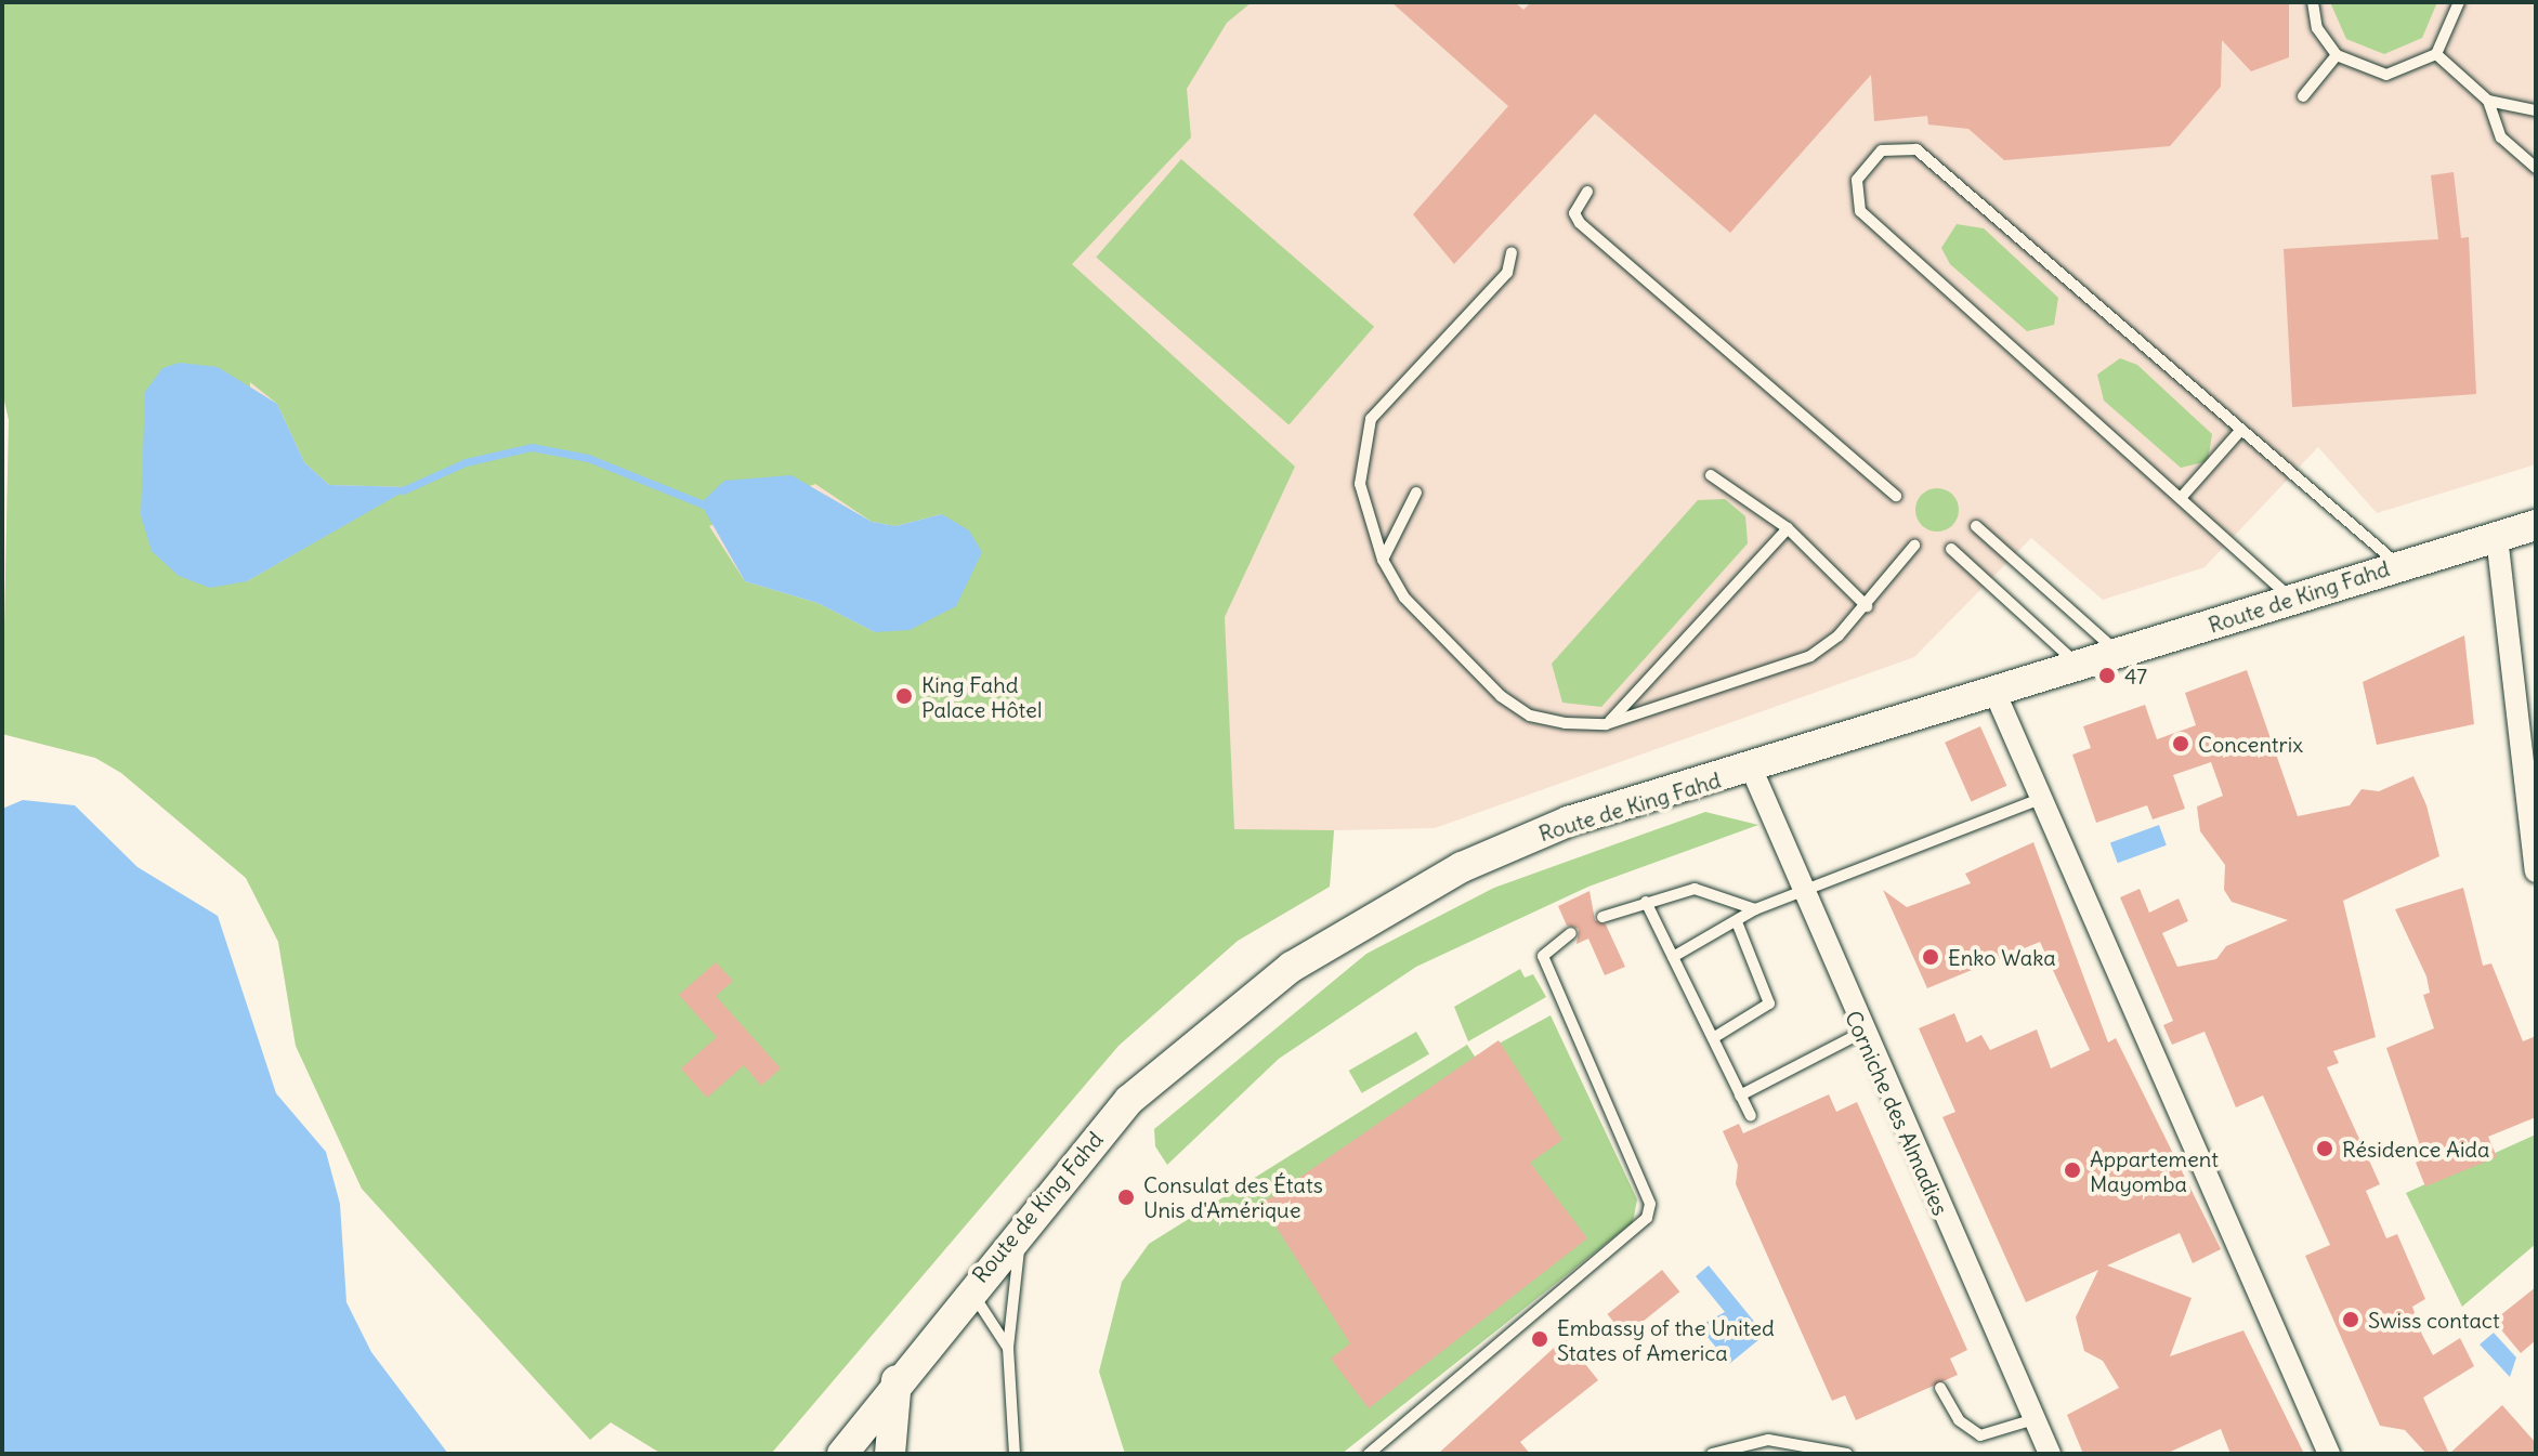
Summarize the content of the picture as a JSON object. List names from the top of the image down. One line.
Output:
{"streets":{"street":["Route de King Fahd","Corniche des Almadies"]},"crossings":[["Route de King Fahd","Corniche des Almadies"]],"places":["47","King Fahd Palace Hôtel","Concentrix","Enko Waka","Résidence Aida","Appartement Mayomba","Consulat des États Unis d'Amérique","Swiss contact","Embassy of the United States of America"]}
